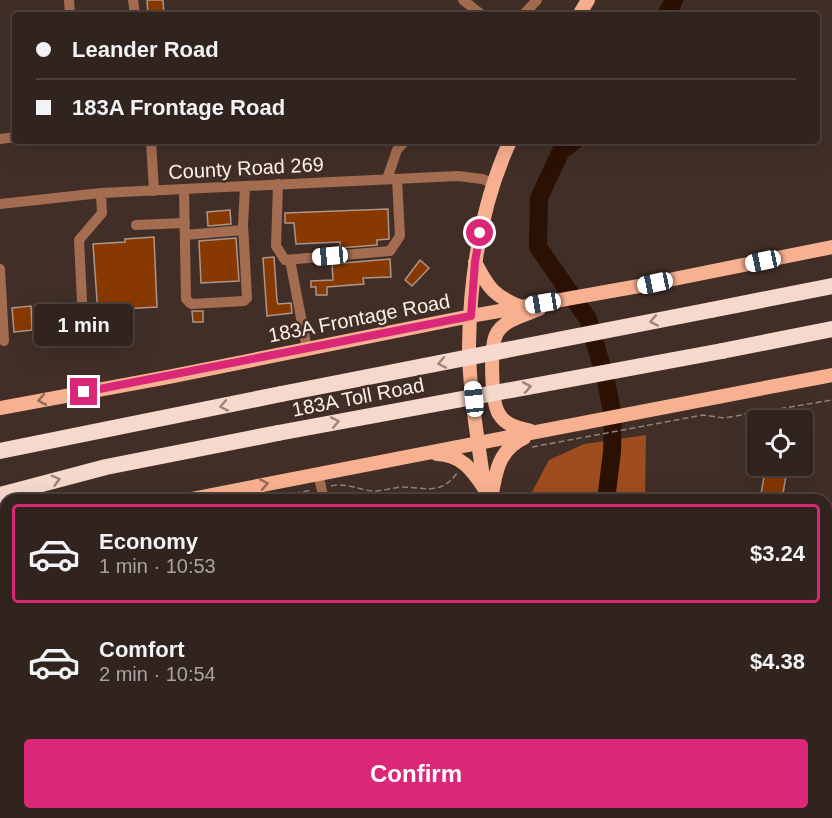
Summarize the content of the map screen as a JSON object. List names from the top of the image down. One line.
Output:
{"streets":{"highway":["183A Toll Road"],"main road":["183A Frontage Road"],"street":["County Road 269"]},"one_way":["183A Frontage Road"],"page":{"banner":["Leander Road","183A Frontage Road"],"bubble":"1 min","list":[{"name":"Economy","note":"1 min · 10:53","value":"$3.24"},{"name":"Comfort","note":"2 min · 10:54","value":"$4.38"}],"buttons":"Confirm"}}
